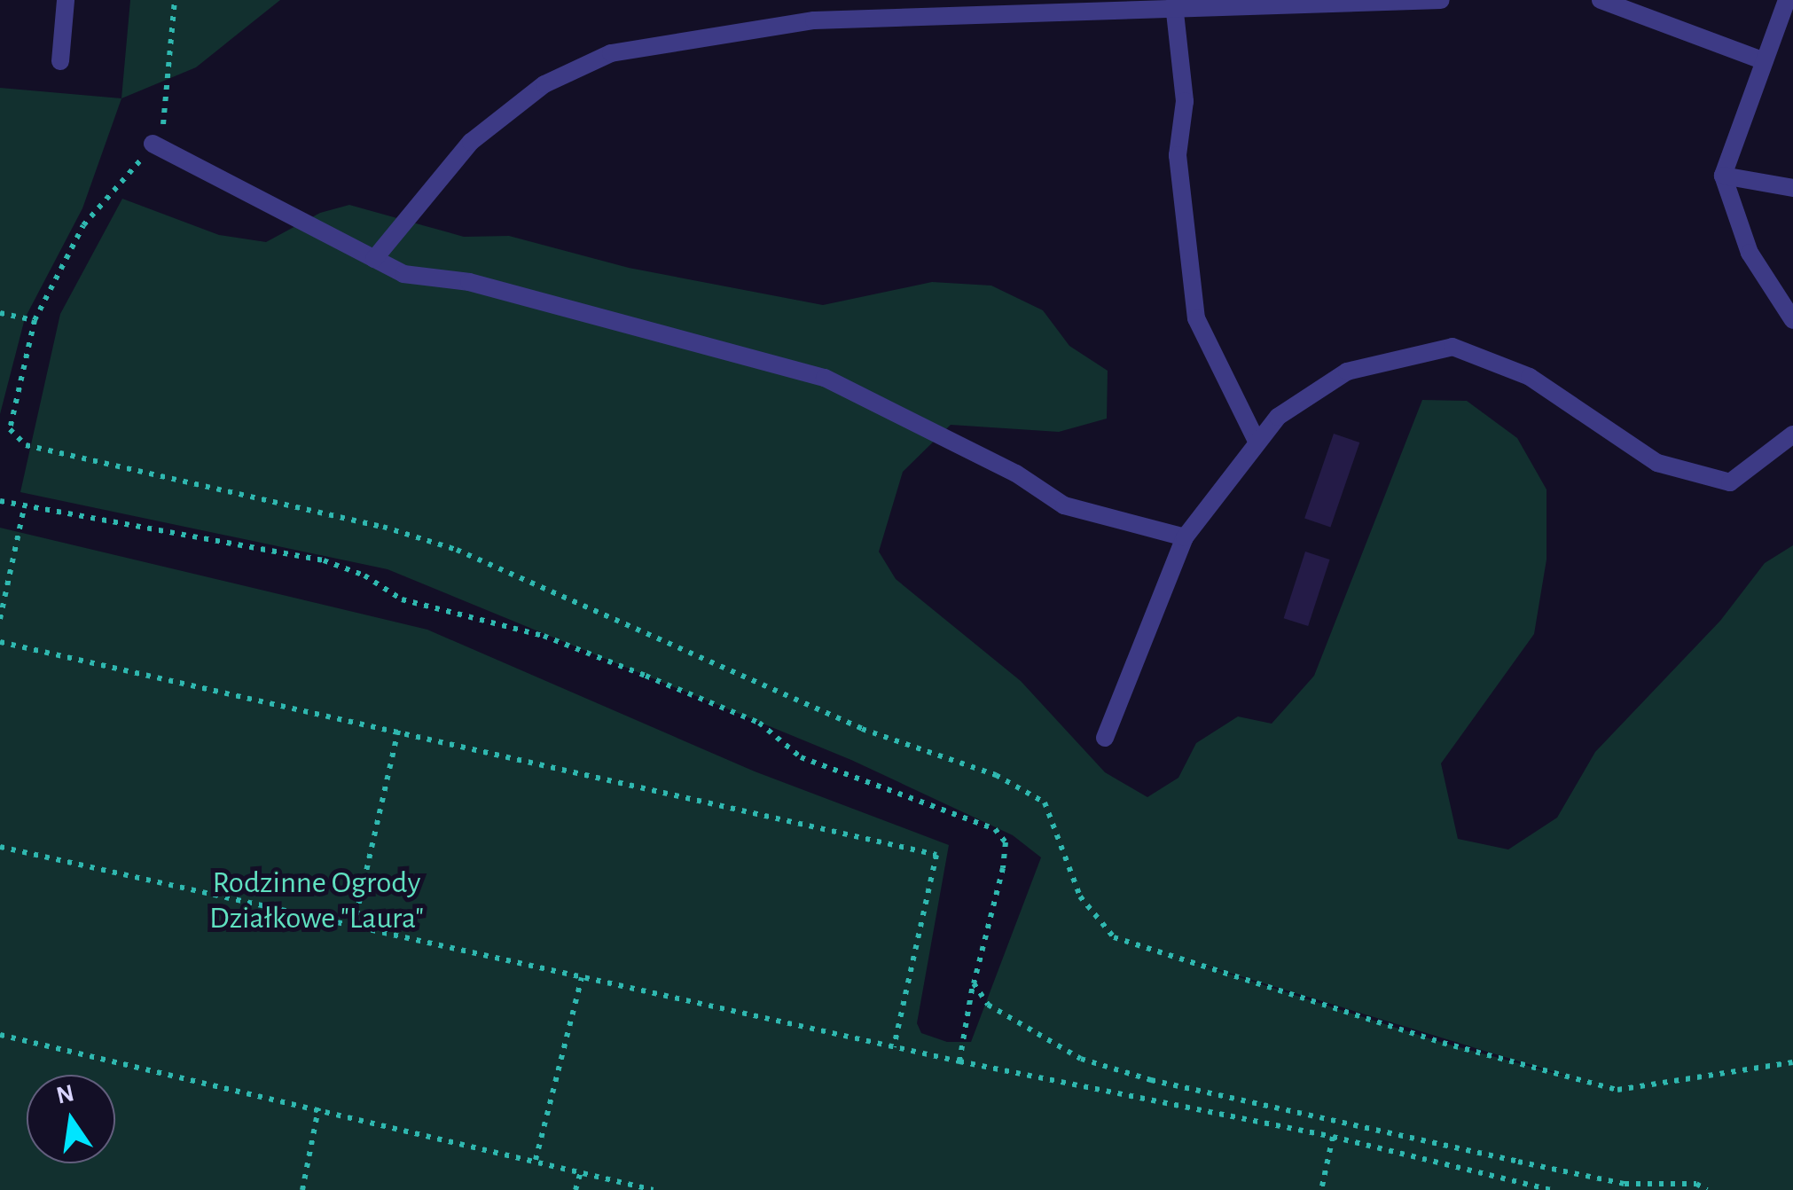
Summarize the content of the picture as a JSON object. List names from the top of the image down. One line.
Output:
{"parks":["Rodzinne Ogrody Działkowe \"Laura\""],"north":"top"}
